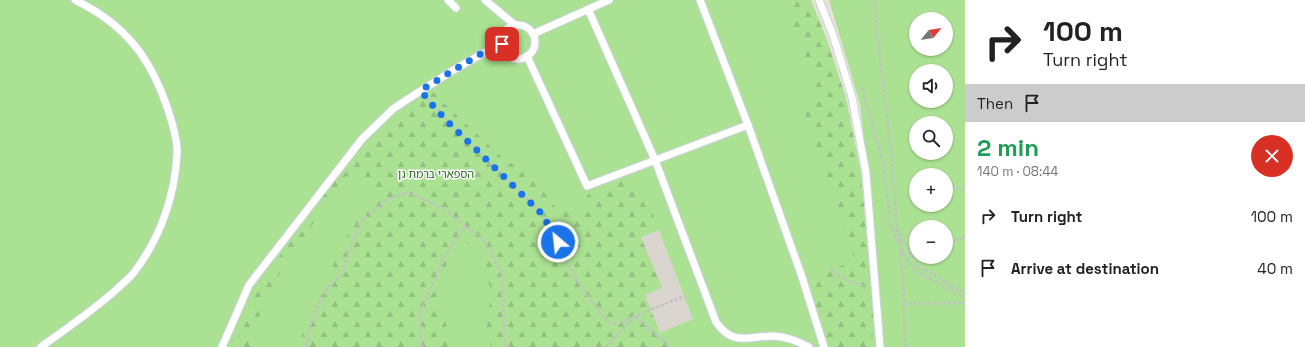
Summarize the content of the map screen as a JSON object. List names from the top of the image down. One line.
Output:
{"parks":["הספארי ברמת גן"],"north":"top right","page":{"turn":["100 m","Turn right"],"map_buttons":["+","−"],"then":"Then","heading":["2 min","140 m · 08:44"],"list":[{"name":"Turn right","value":"100 m"},{"name":"Arrive at destination","value":"40 m"}]}}
